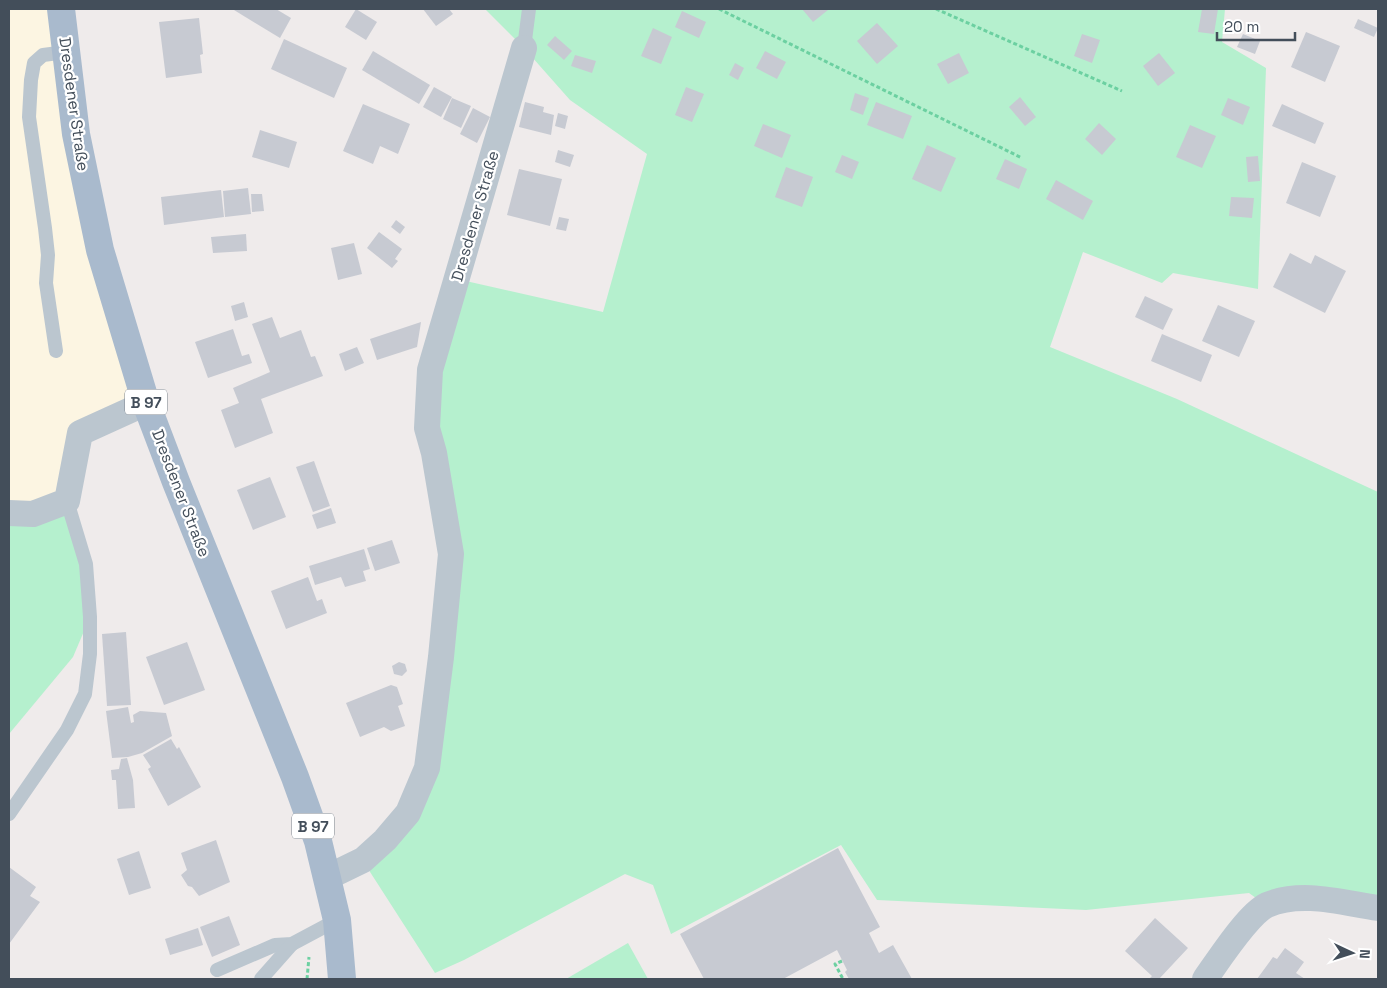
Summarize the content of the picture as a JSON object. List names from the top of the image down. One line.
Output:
{"streets":{"main road":["Dresdener Straße","B 97"]},"scale_bar":"20 m","north":"right"}
